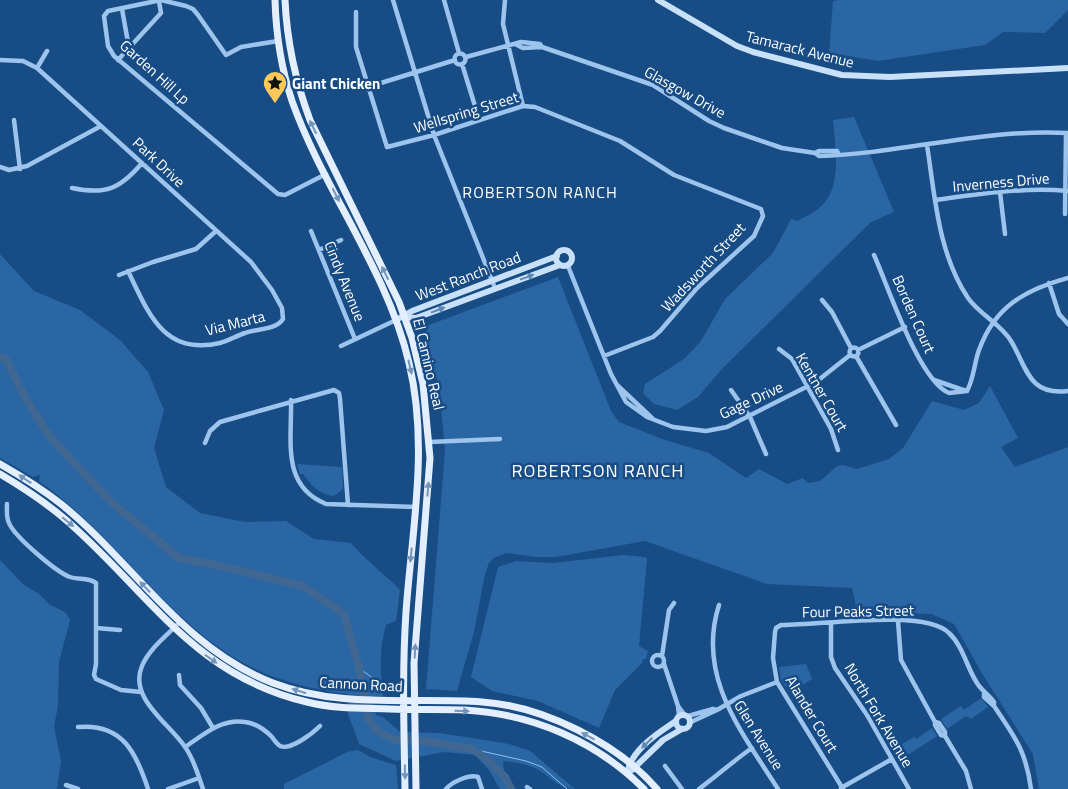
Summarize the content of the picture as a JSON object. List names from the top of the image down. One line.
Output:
{"streets":{"main road":["El Camino Real","Cannon Road"],"street":["Tamarack Avenue","Garden Hill Lp","Glasgow Drive","Wellspring Street","Park Drive","Inverness Drive","Wadsworth Street","West Ranch Road","Cindy Avenue","Borden Court","Via Marta","Kentner Court","Gage Drive","Four Peaks Street","Alander Court","North Fork Avenue","Glen Avenue"]},"crossings":[["Garden Hill Lp","El Camino Real"],["Wellspring Street","Wadsworth Street"],["Park Drive","Via Marta"],["Wadsworth Street","Gage Drive"],["West Ranch Road","El Camino Real"],["West Ranch Road","Gage Drive"],["El Camino Real","Cannon Road"],["Kentner Court","Gage Drive"],["Four Peaks Street","Alander Court"],["Four Peaks Street","North Fork Avenue"]],"districts":["ROBERTSON RANCH","ROBERTSON RANCH"],"places":{"place":["Giant Chicken"]}}
